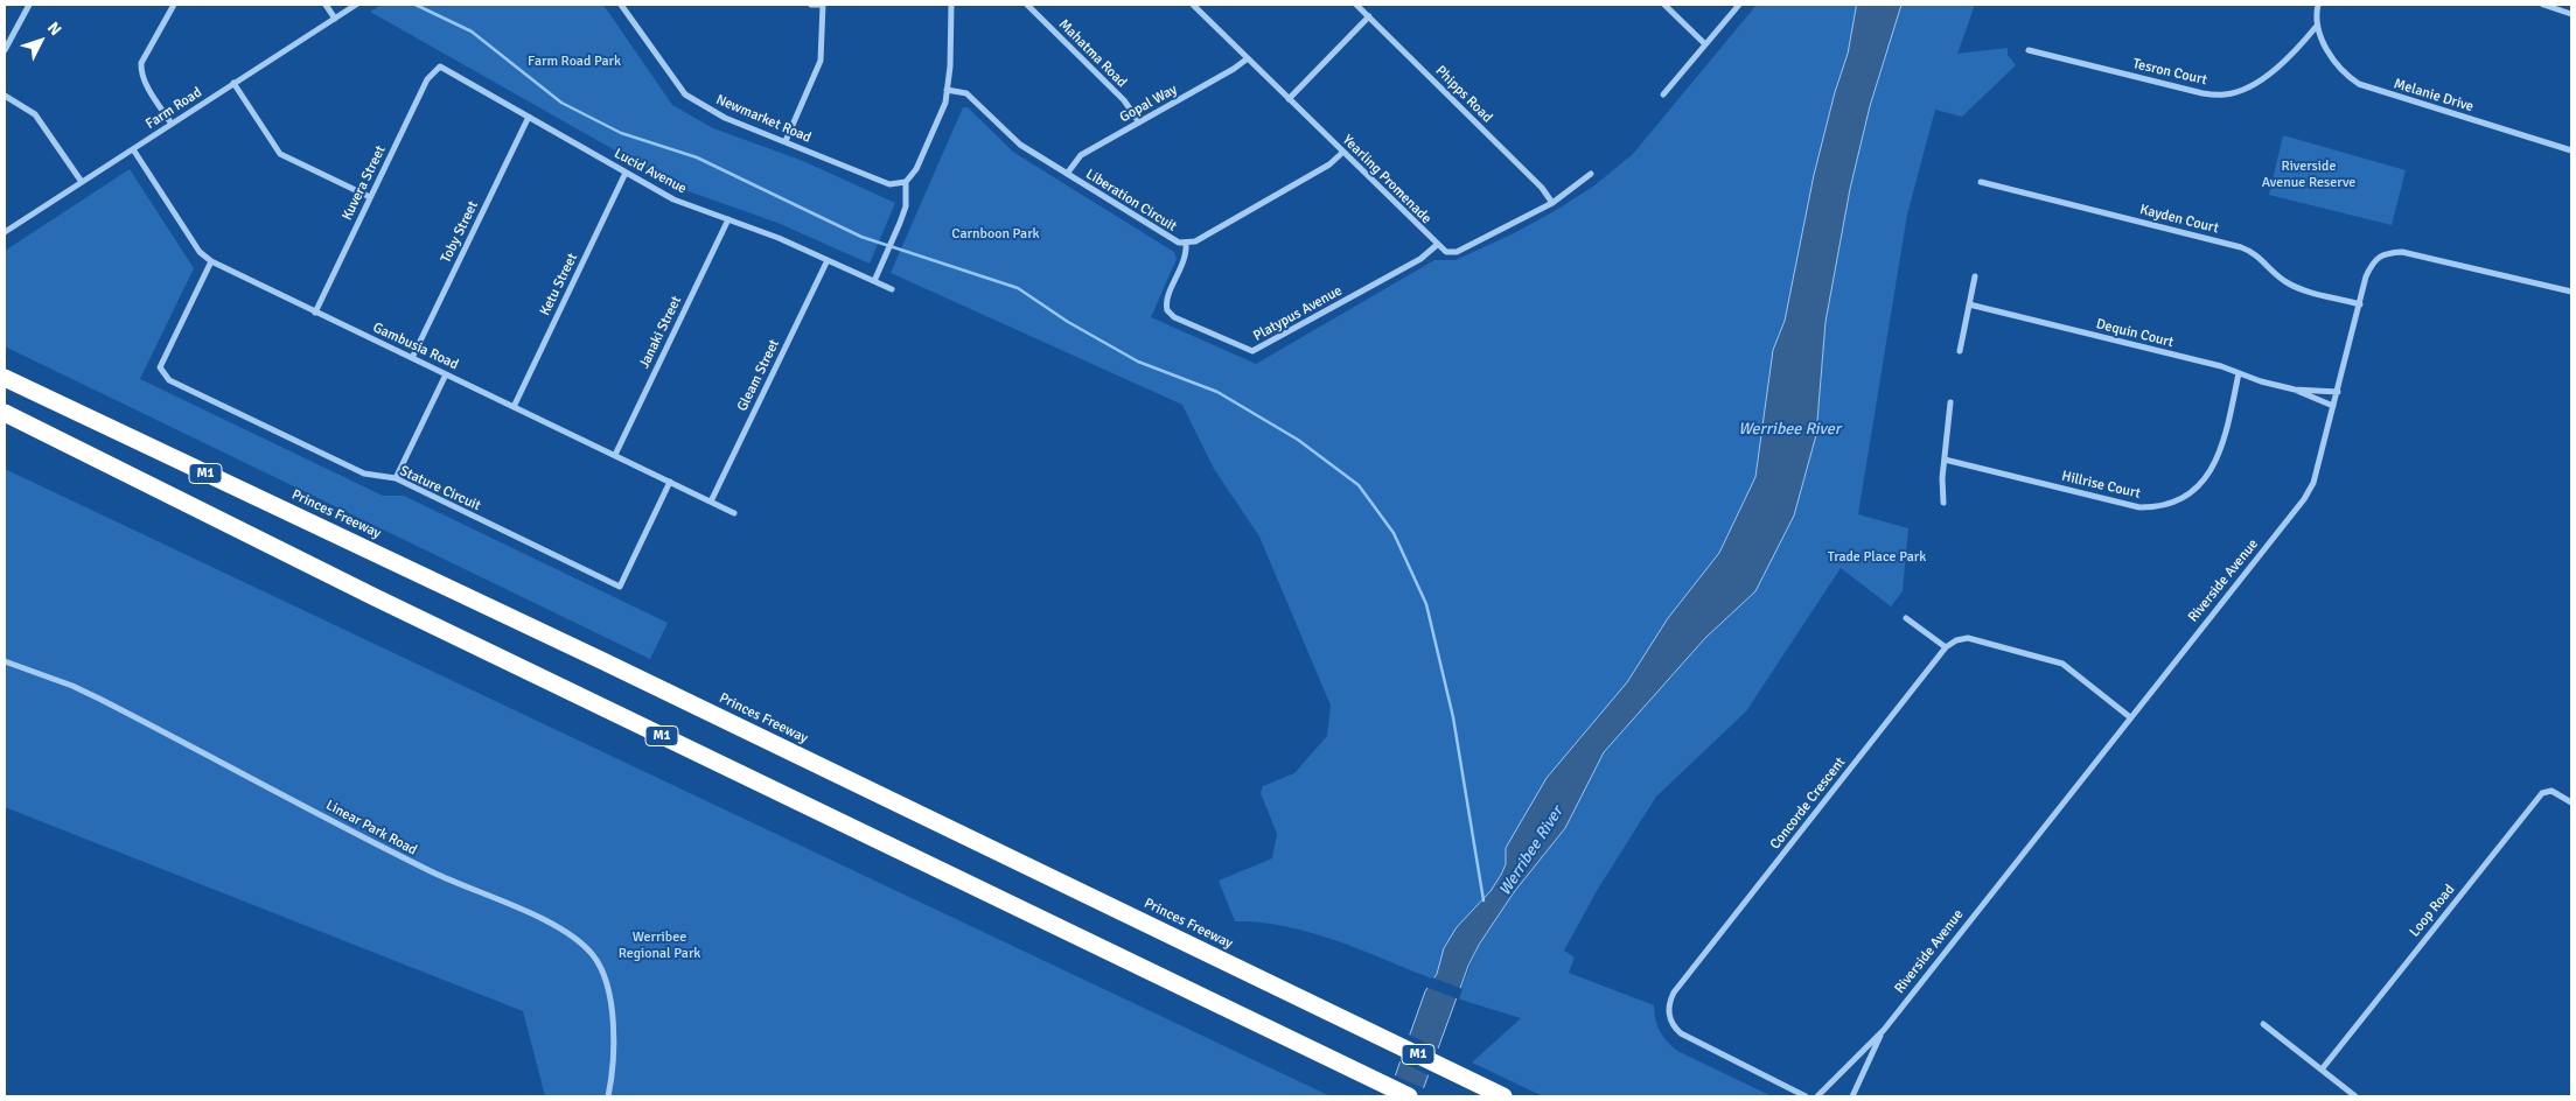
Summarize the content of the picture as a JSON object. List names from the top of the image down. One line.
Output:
{"streets":{"highway":["M1","Princes Freeway"],"street":["Mahatma Road","Tesron Court","Phipps Road","Melanie Drive","Gopal Way","Farm Road","Newmarket Road","Lucid Avenue","Yearling Promenade","Kuvera Street","Liberation Circuit","Kayden Court","Toby Street","Ketu Street","Platypus Avenue","Janaki Street","Dequin Court","Gambusia Road","Gleam Street","Hillrise Court","Stature Circuit","Riverside Avenue","Concorde Crescent","Linear Park Road","Loop Road"]},"crossings":[["Mahatma Road","Gopal Way"],["Tesron Court","Melanie Drive"],["Gopal Way","Yearling Promenade"],["Gopal Way","Liberation Circuit"],["Farm Road","Gambusia Road"],["Lucid Avenue","Kuvera Street"],["Lucid Avenue","Toby Street"],["Lucid Avenue","Ketu Street"],["Lucid Avenue","Janaki Street"],["Lucid Avenue","Gleam Street"],["Yearling Promenade","Liberation Circuit"],["Yearling Promenade","Platypus Avenue"],["Kuvera Street","Gambusia Road"],["Liberation Circuit","Platypus Avenue"],["Kayden Court","Riverside Avenue"],["Toby Street","Gambusia Road"],["Ketu Street","Gambusia Road"],["Janaki Street","Gambusia Road"],["Dequin Court","Hillrise Court"],["Dequin Court","Riverside Avenue"],["Gambusia Road","Gleam Street"],["Gambusia Road","Stature Circuit"]],"water":["Werribee River"],"parks":["Farm Road Park","Riverside Avenue Reserve","Carnboon Park","Trade Place Park","Werribee Regional Park"],"north":"top right"}
